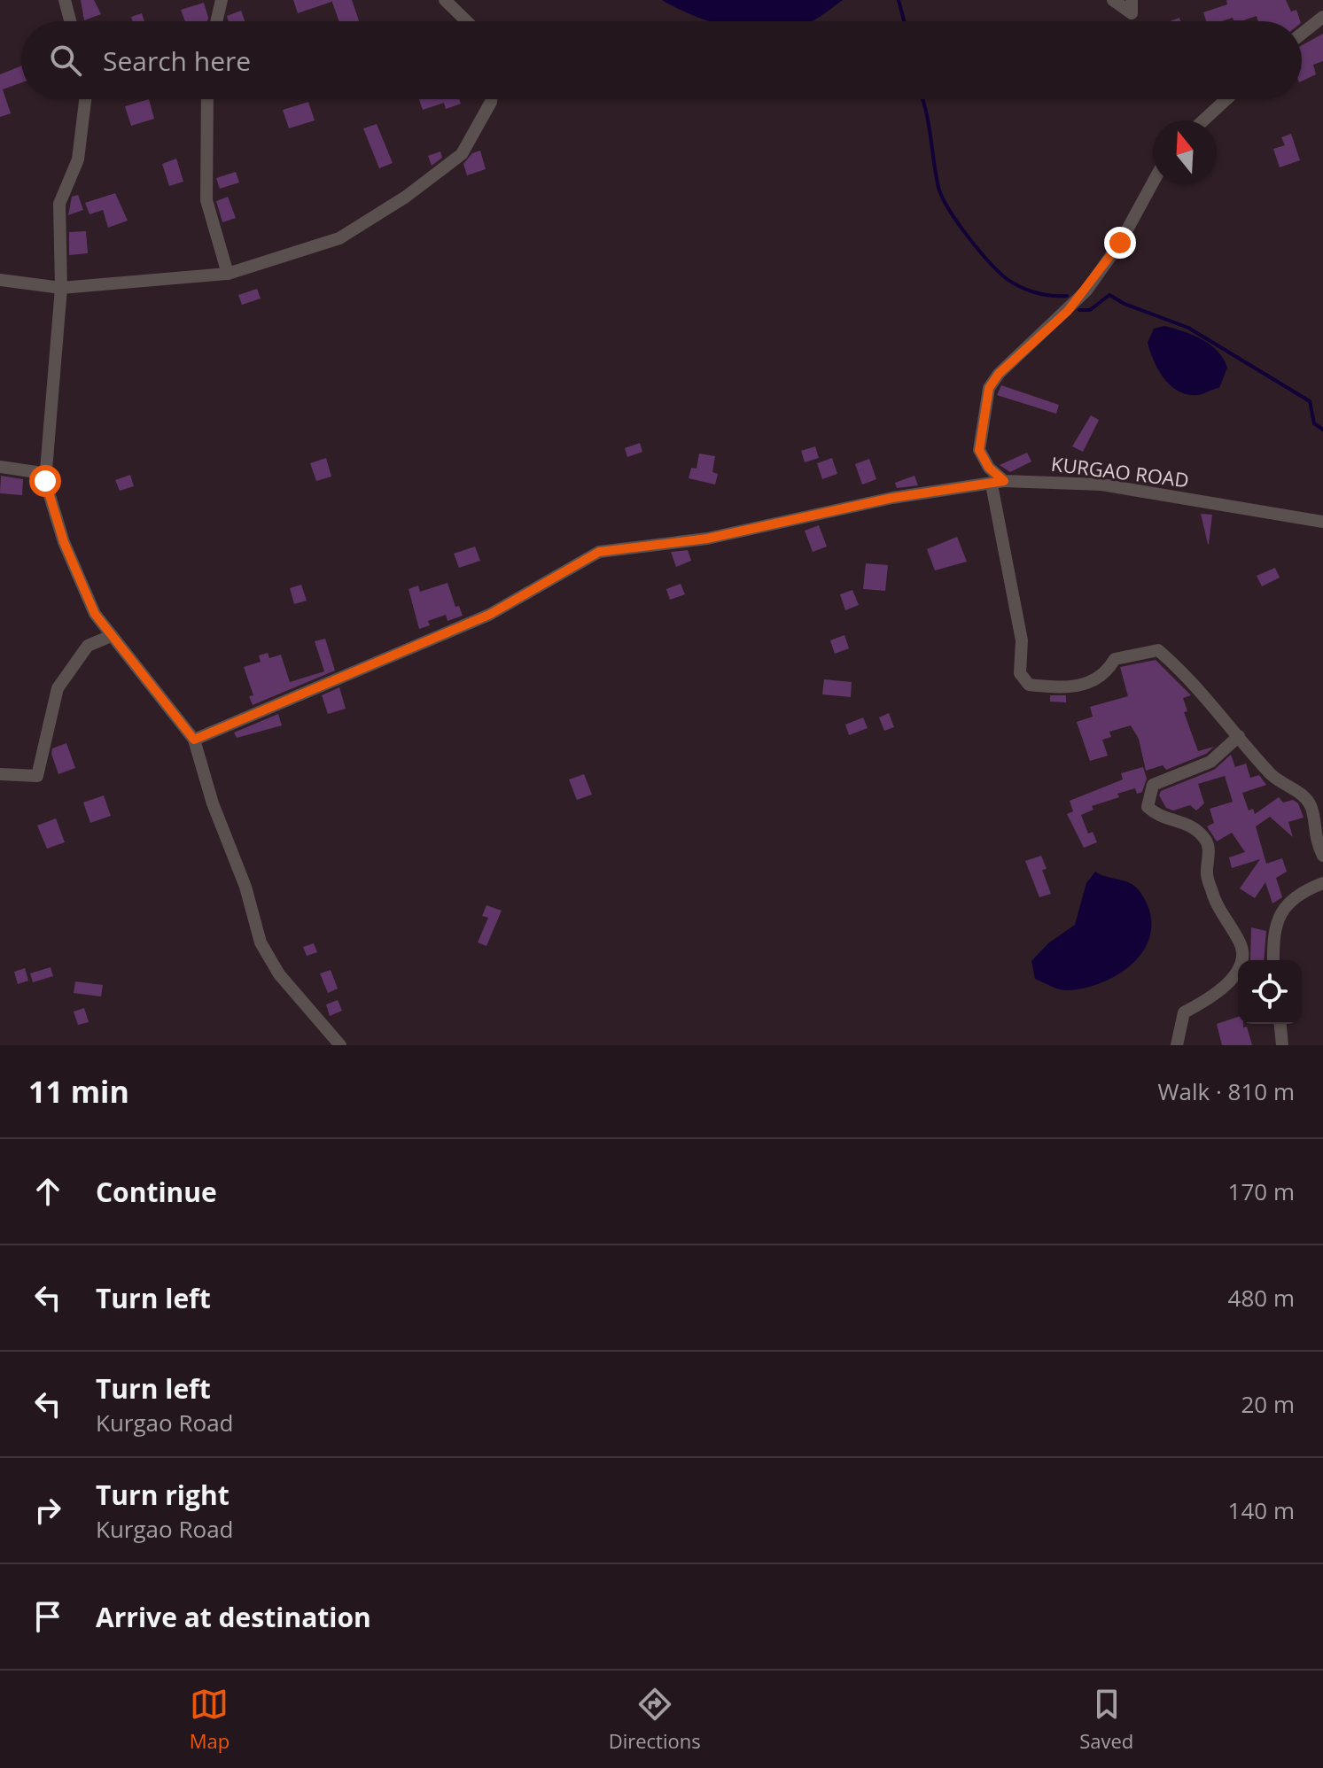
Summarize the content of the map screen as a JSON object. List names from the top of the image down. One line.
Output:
{"streets":{"street":["KURGAO ROAD"]},"north":"top","page":{"search":"Search here","heading":["11 min","Walk · 810 m"],"list":[["Continue","170 m"],["Turn left","480 m"],["Turn left","Kurgao Road","20 m"],["Turn right","Kurgao Road","140 m"],"Arrive at destination"],"nav":["Map","Directions","Saved"]}}
